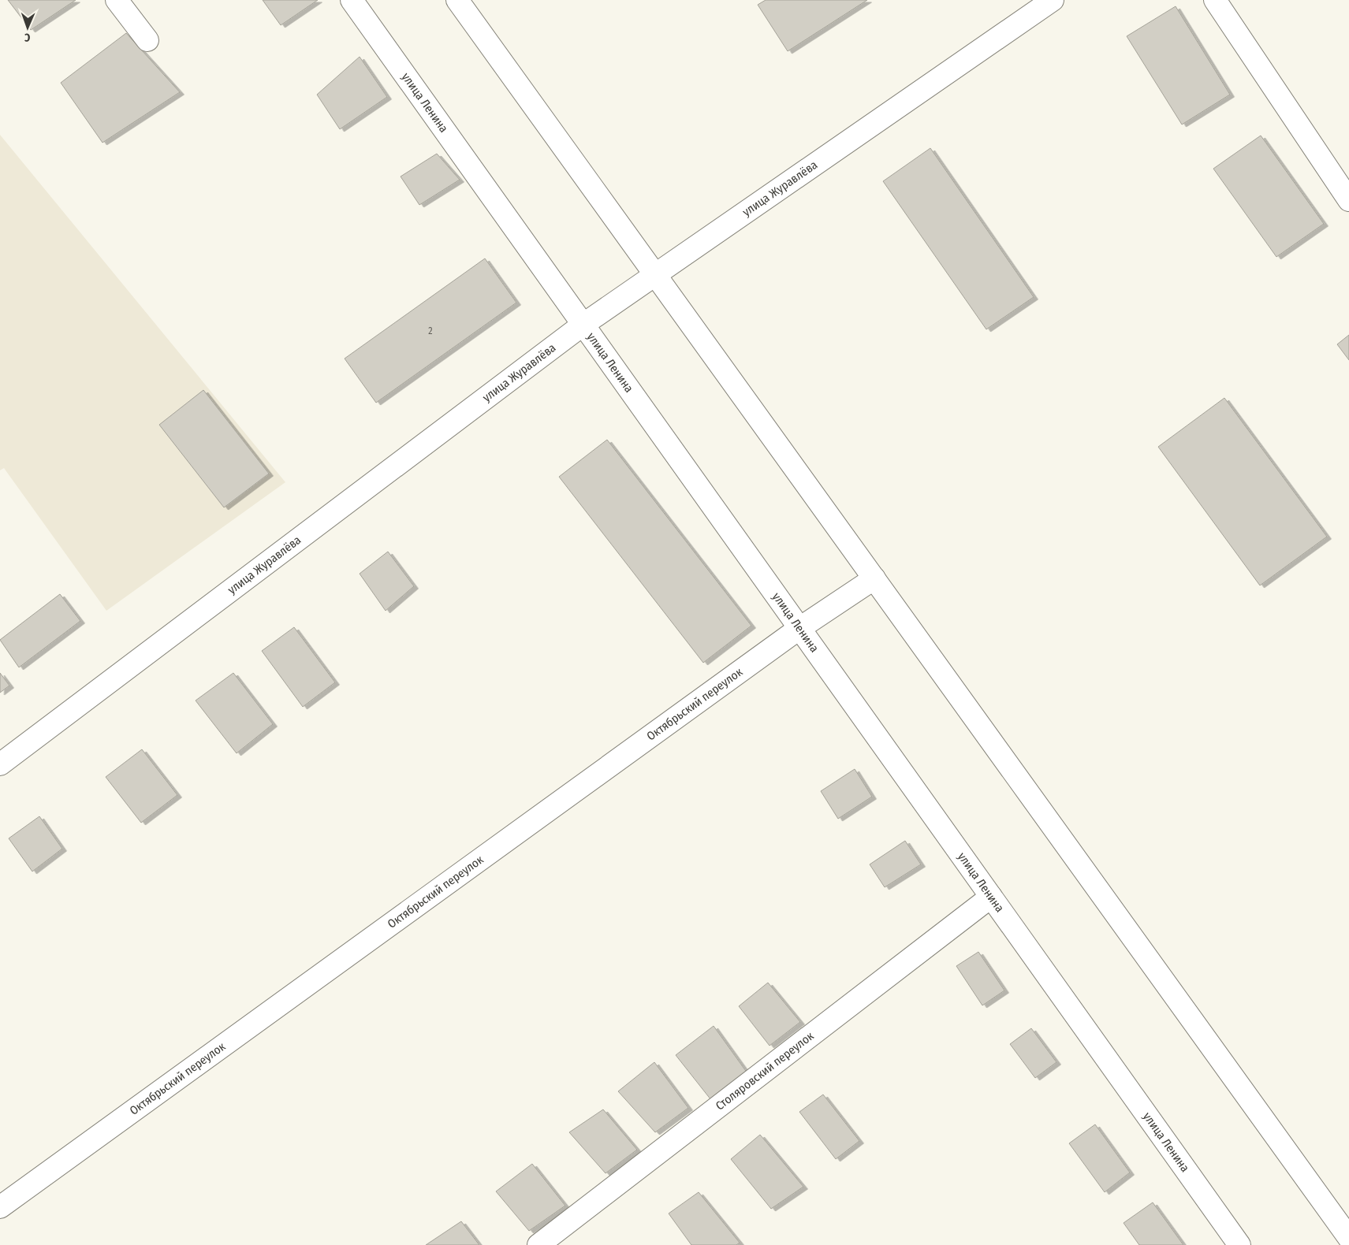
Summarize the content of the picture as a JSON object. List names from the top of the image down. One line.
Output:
{"streets":{"street":["улица Ленина","улица Журавлёва","Октябрьский переулок","Столяровский переулок"]},"crossings":[["улица Ленина","улица Журавлёва"],["улица Ленина","Октябрьский переулок"],["улица Ленина","Столяровский переулок"]],"house_numbers":["2"],"north":"bottom"}
